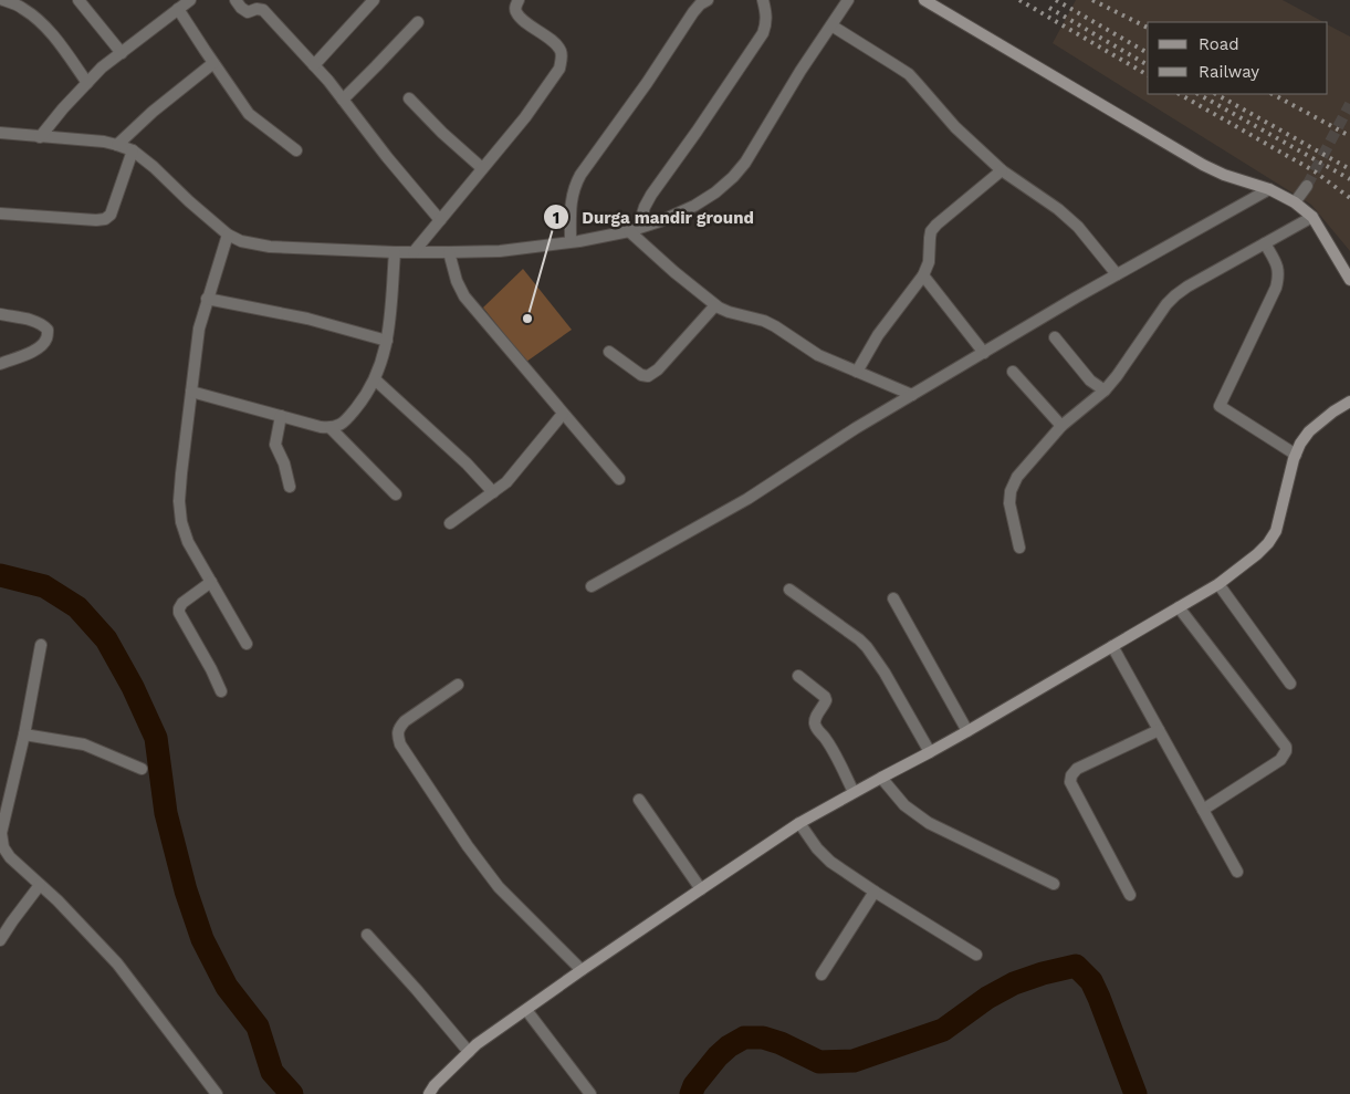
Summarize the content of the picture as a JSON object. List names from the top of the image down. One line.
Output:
{"places":["Durga mandir ground"],"legend":["Road","Railway"]}
